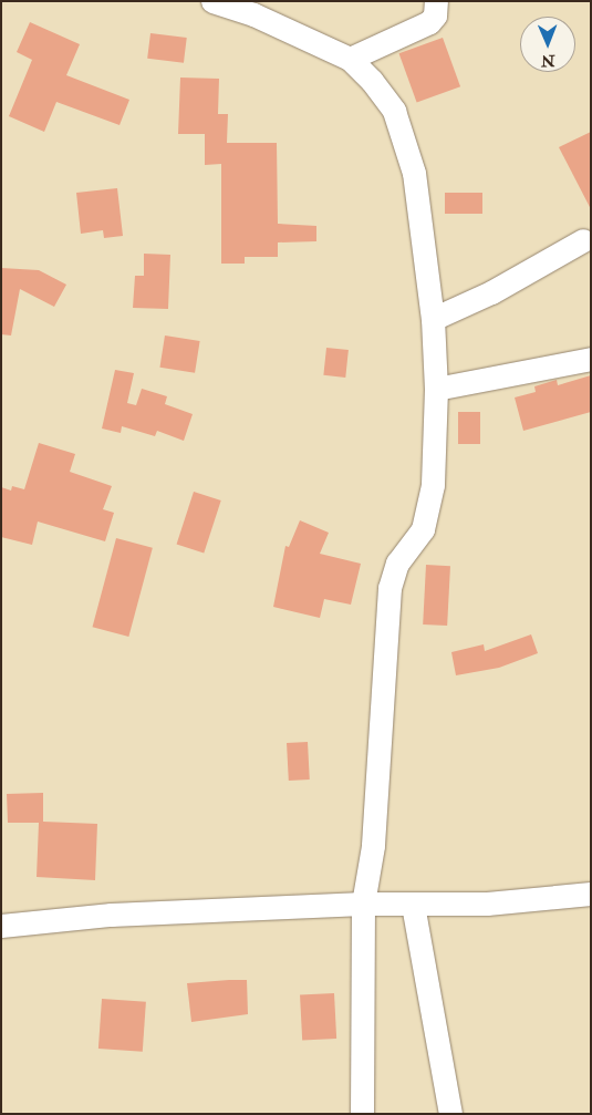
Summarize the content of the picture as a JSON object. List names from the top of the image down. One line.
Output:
{"north":"bottom"}
